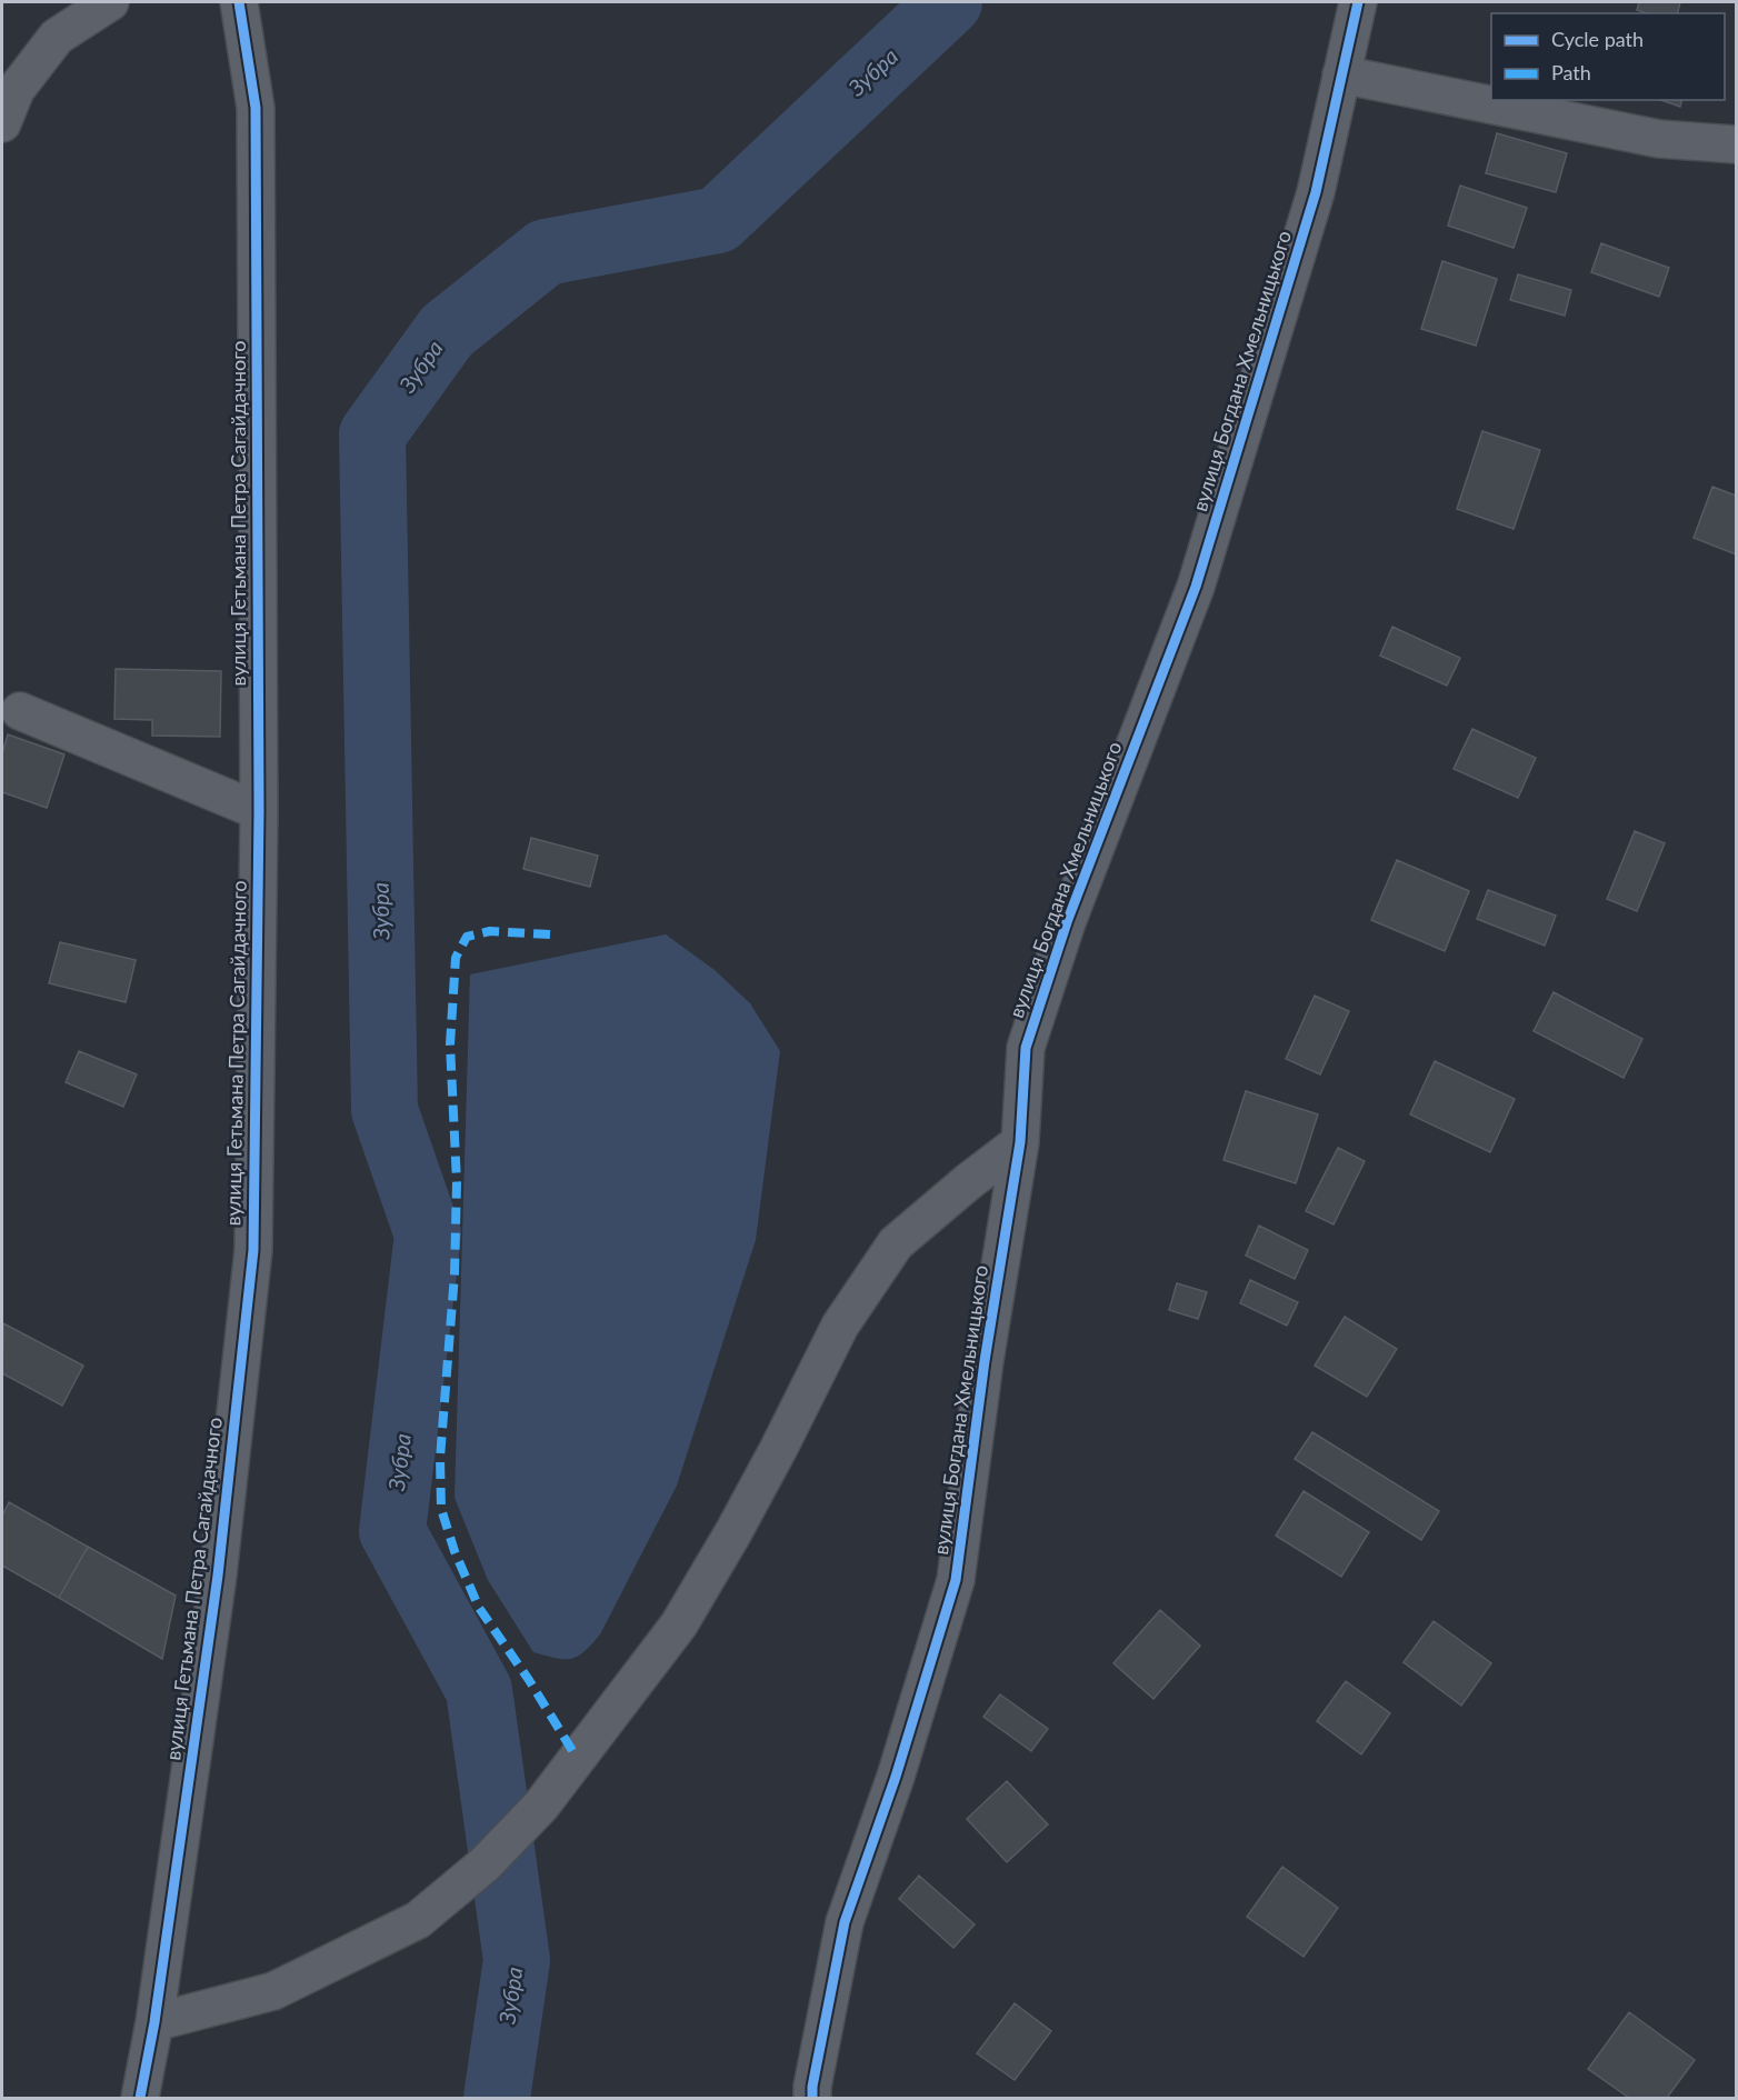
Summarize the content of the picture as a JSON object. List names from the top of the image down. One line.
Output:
{"streets":{"street":["вулиця Богдана Хмельницького","вулиця Гетьмана Петра Сагайдачного"]},"water":["Зубра"],"legend":["Cycle path","Path"]}
